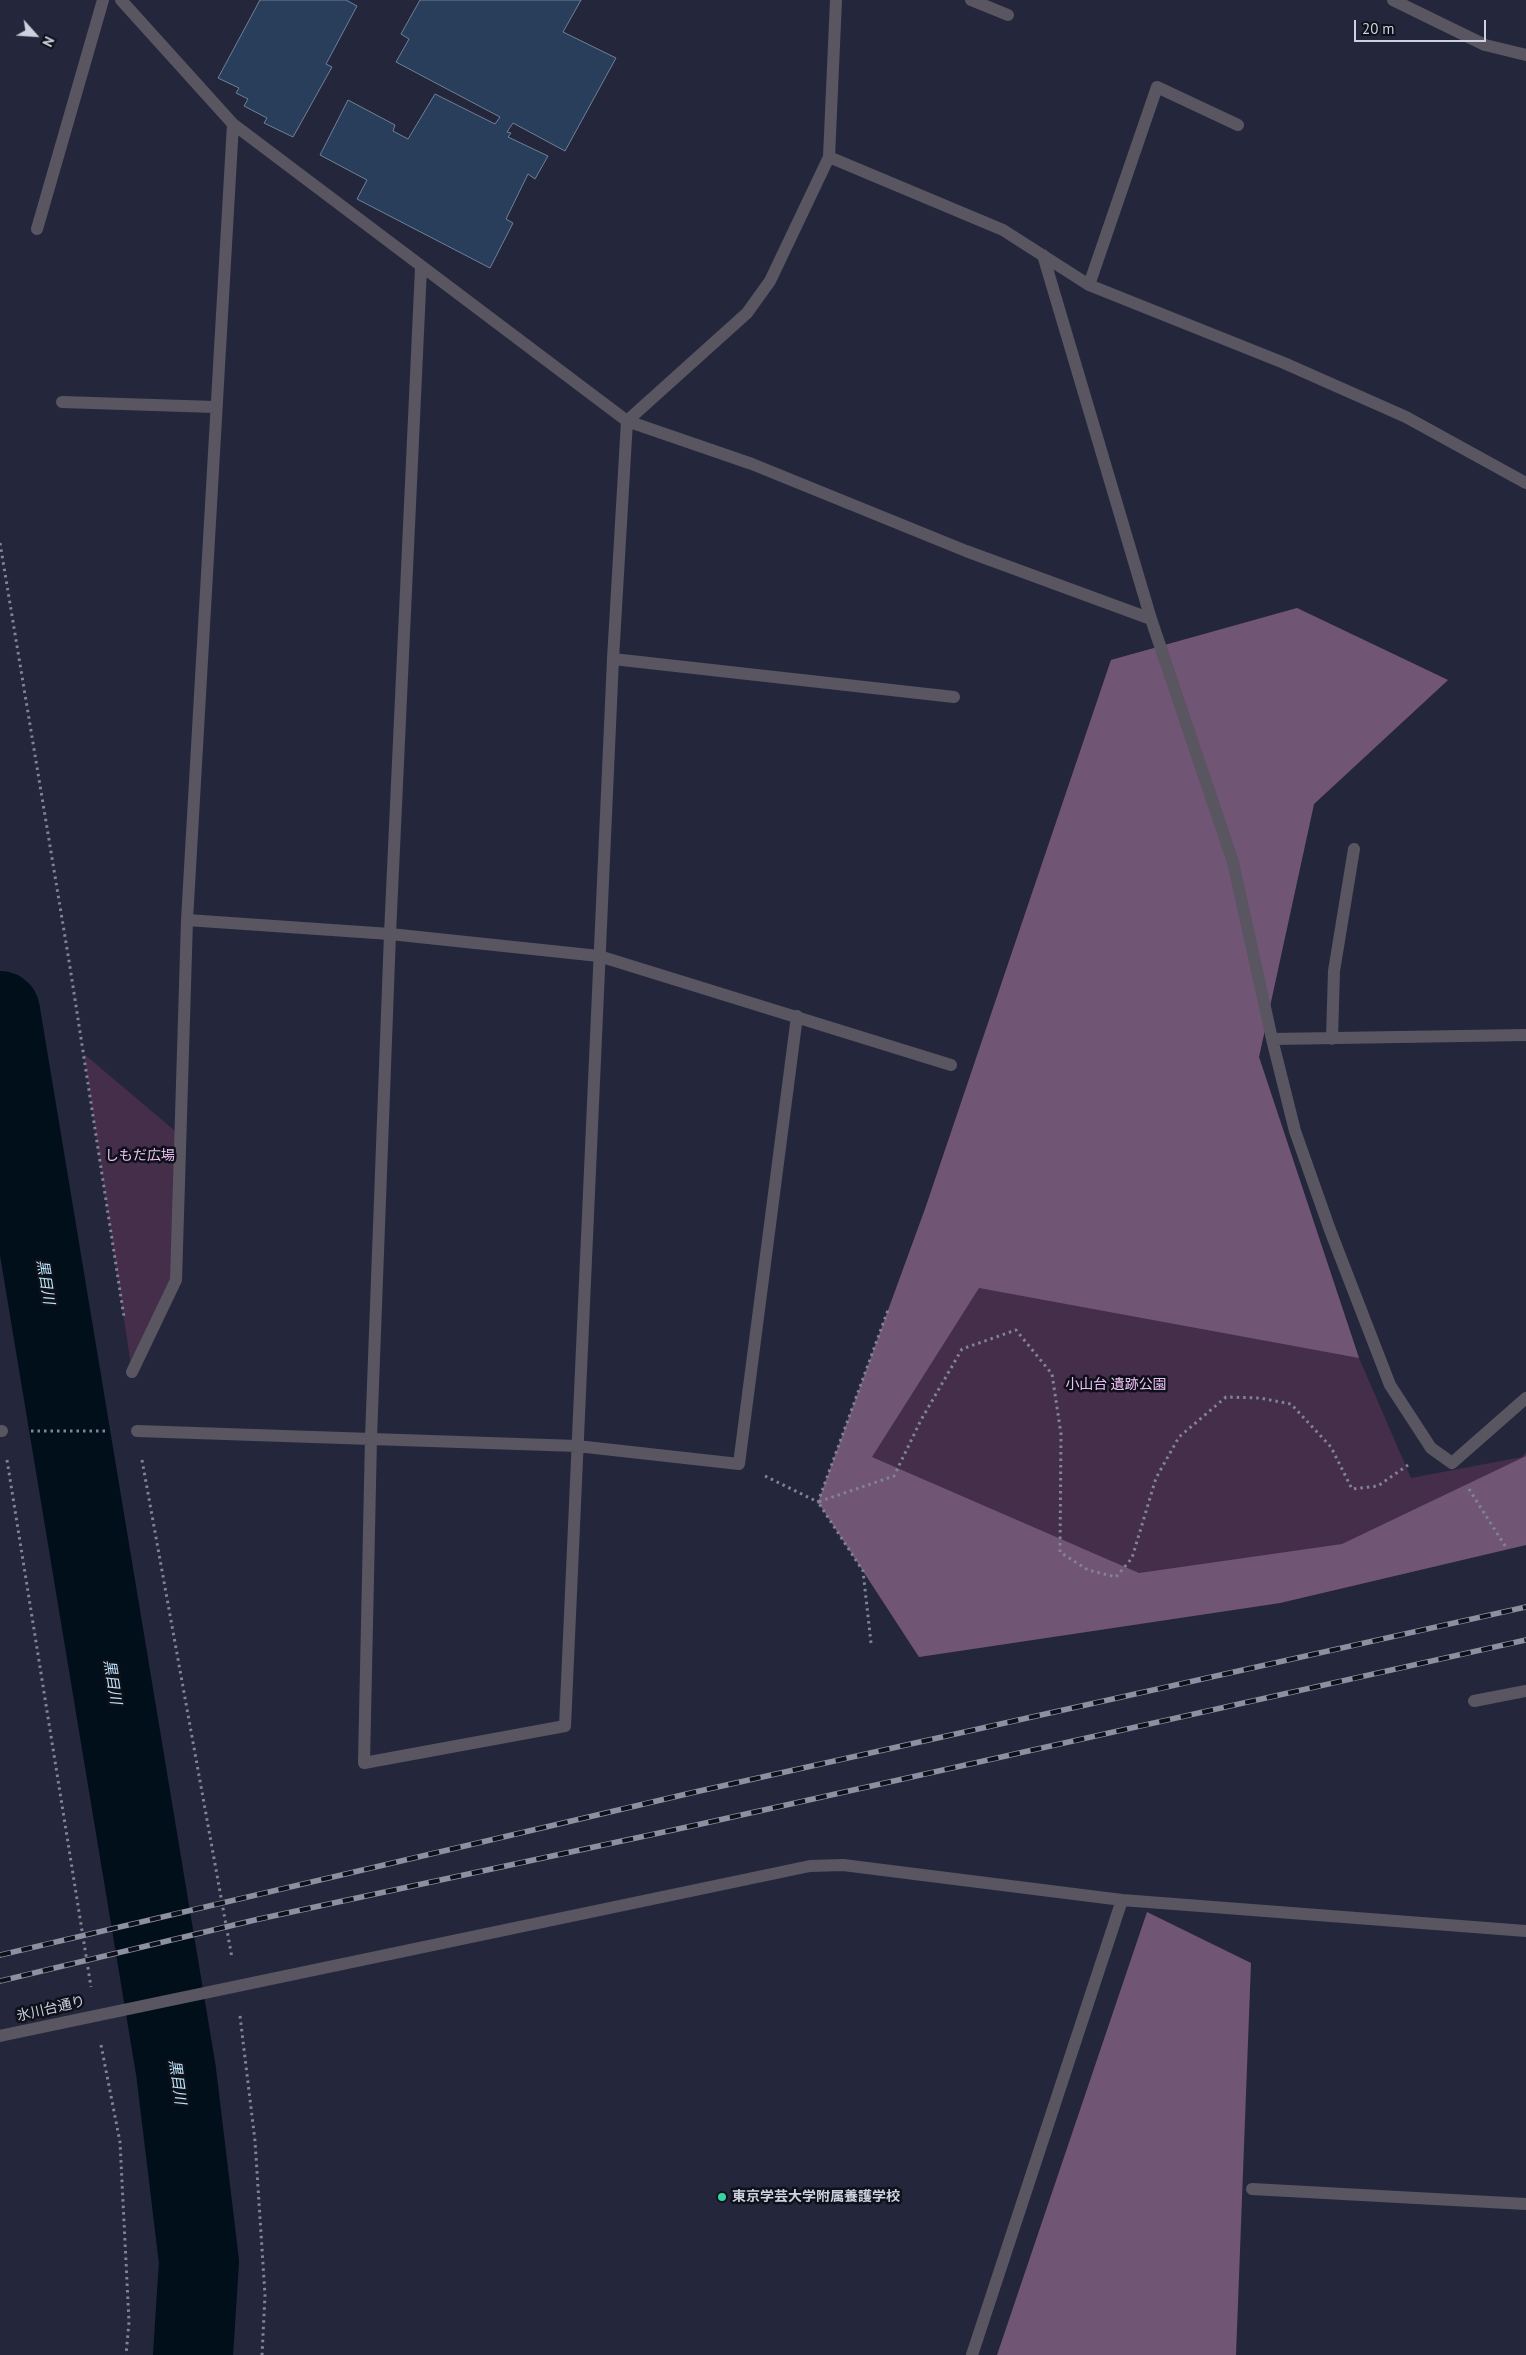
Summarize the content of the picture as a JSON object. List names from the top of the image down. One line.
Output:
{"streets":{"street":["氷川台通り"]},"water":["黒目川"],"parks":["しもだ広場","小山台 遺跡公園"],"places":["東京学芸大学附属養護学校"],"scale_bar":"20 m","north":"bottom right"}
